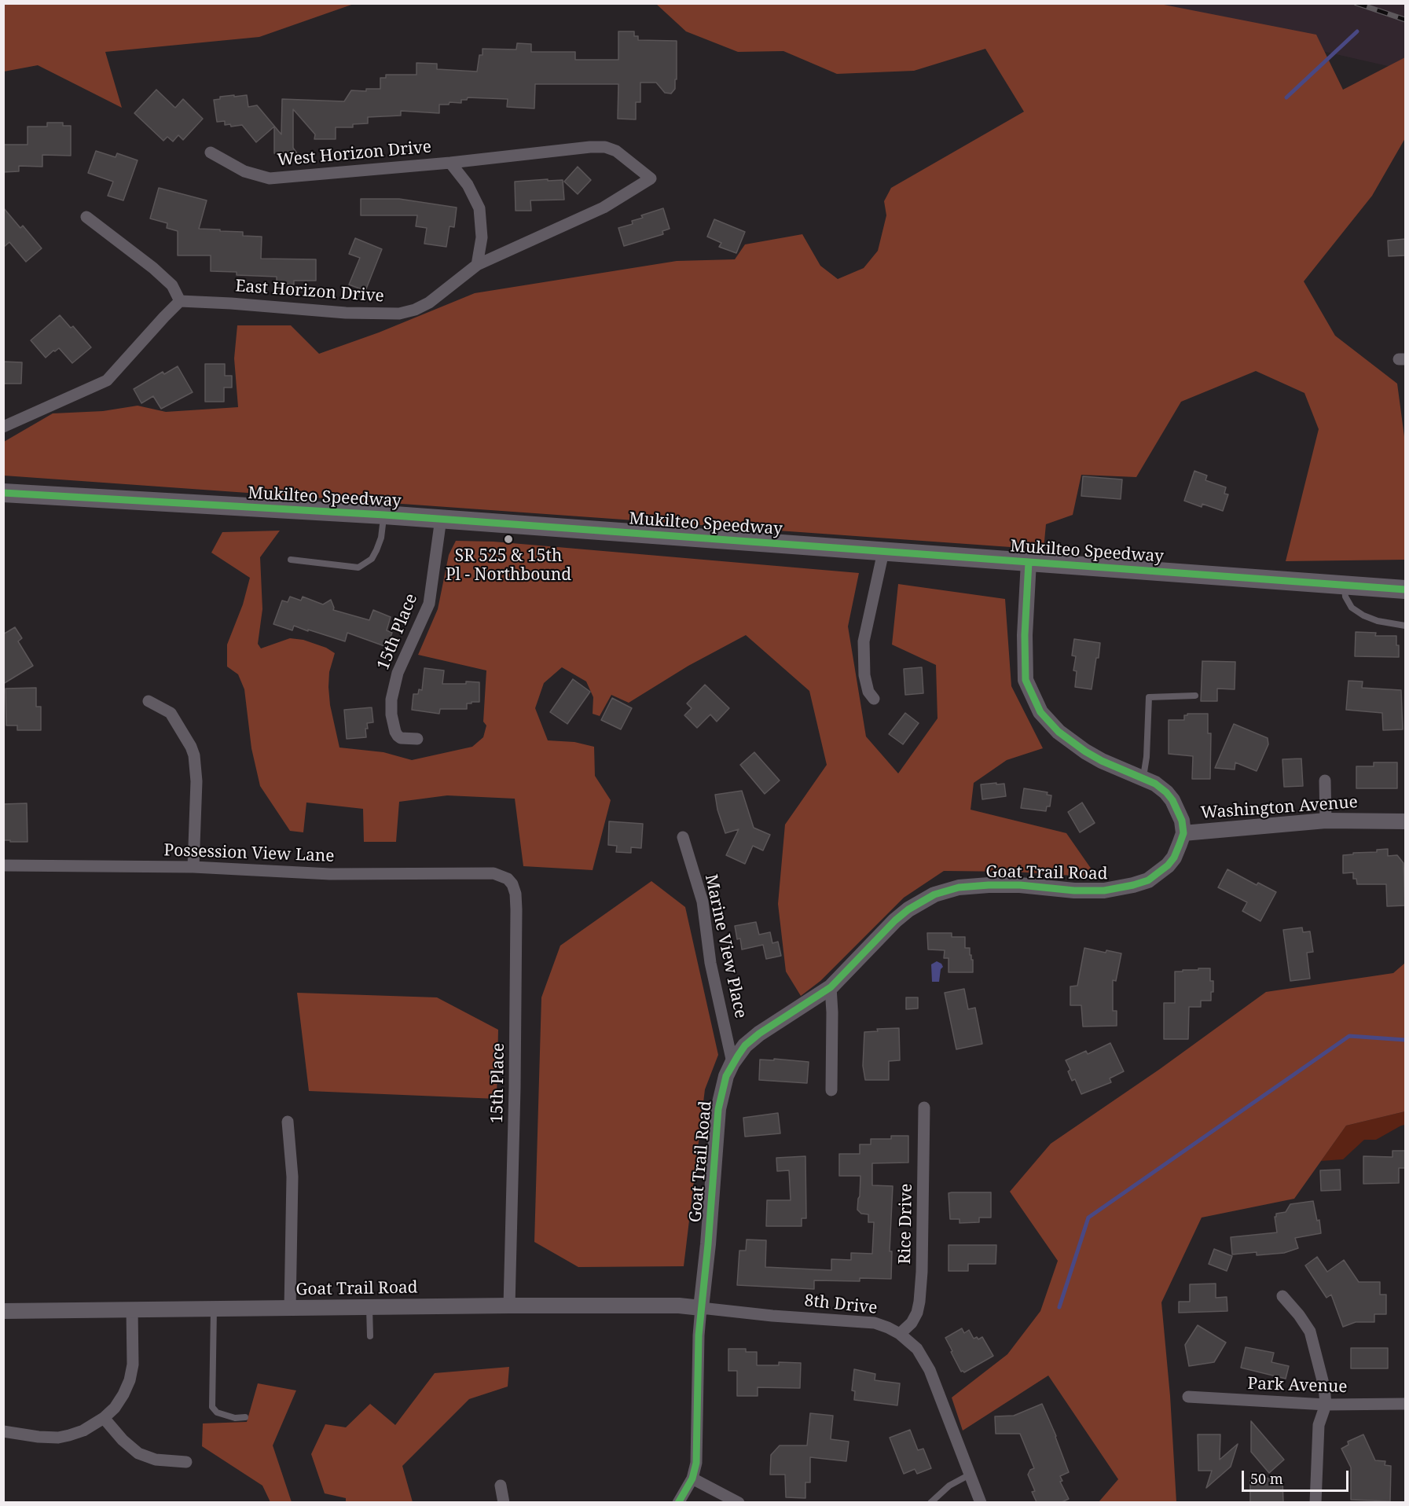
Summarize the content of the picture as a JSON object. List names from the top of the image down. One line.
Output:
{"streets":{"main road":["Mukilteo Speedway"],"street":["West Horizon Drive","East Horizon Drive","15th Place","Washington Avenue","Possession View Lane","Goat Trail Road","Marine View Place","Rice Drive","8th Drive","Park Avenue"]},"crossings":[["West Horizon Drive","East Horizon Drive"],["Mukilteo Speedway","15th Place"],["15th Place","Possession View Lane"],["15th Place","Goat Trail Road"],["Washington Avenue","Goat Trail Road"],["Goat Trail Road","Marine View Place"],["Goat Trail Road","8th Drive"],["Rice Drive","8th Drive"]],"places":["SR 525 & 15th Pl - Northbound"],"scale_bar":"50 m"}
